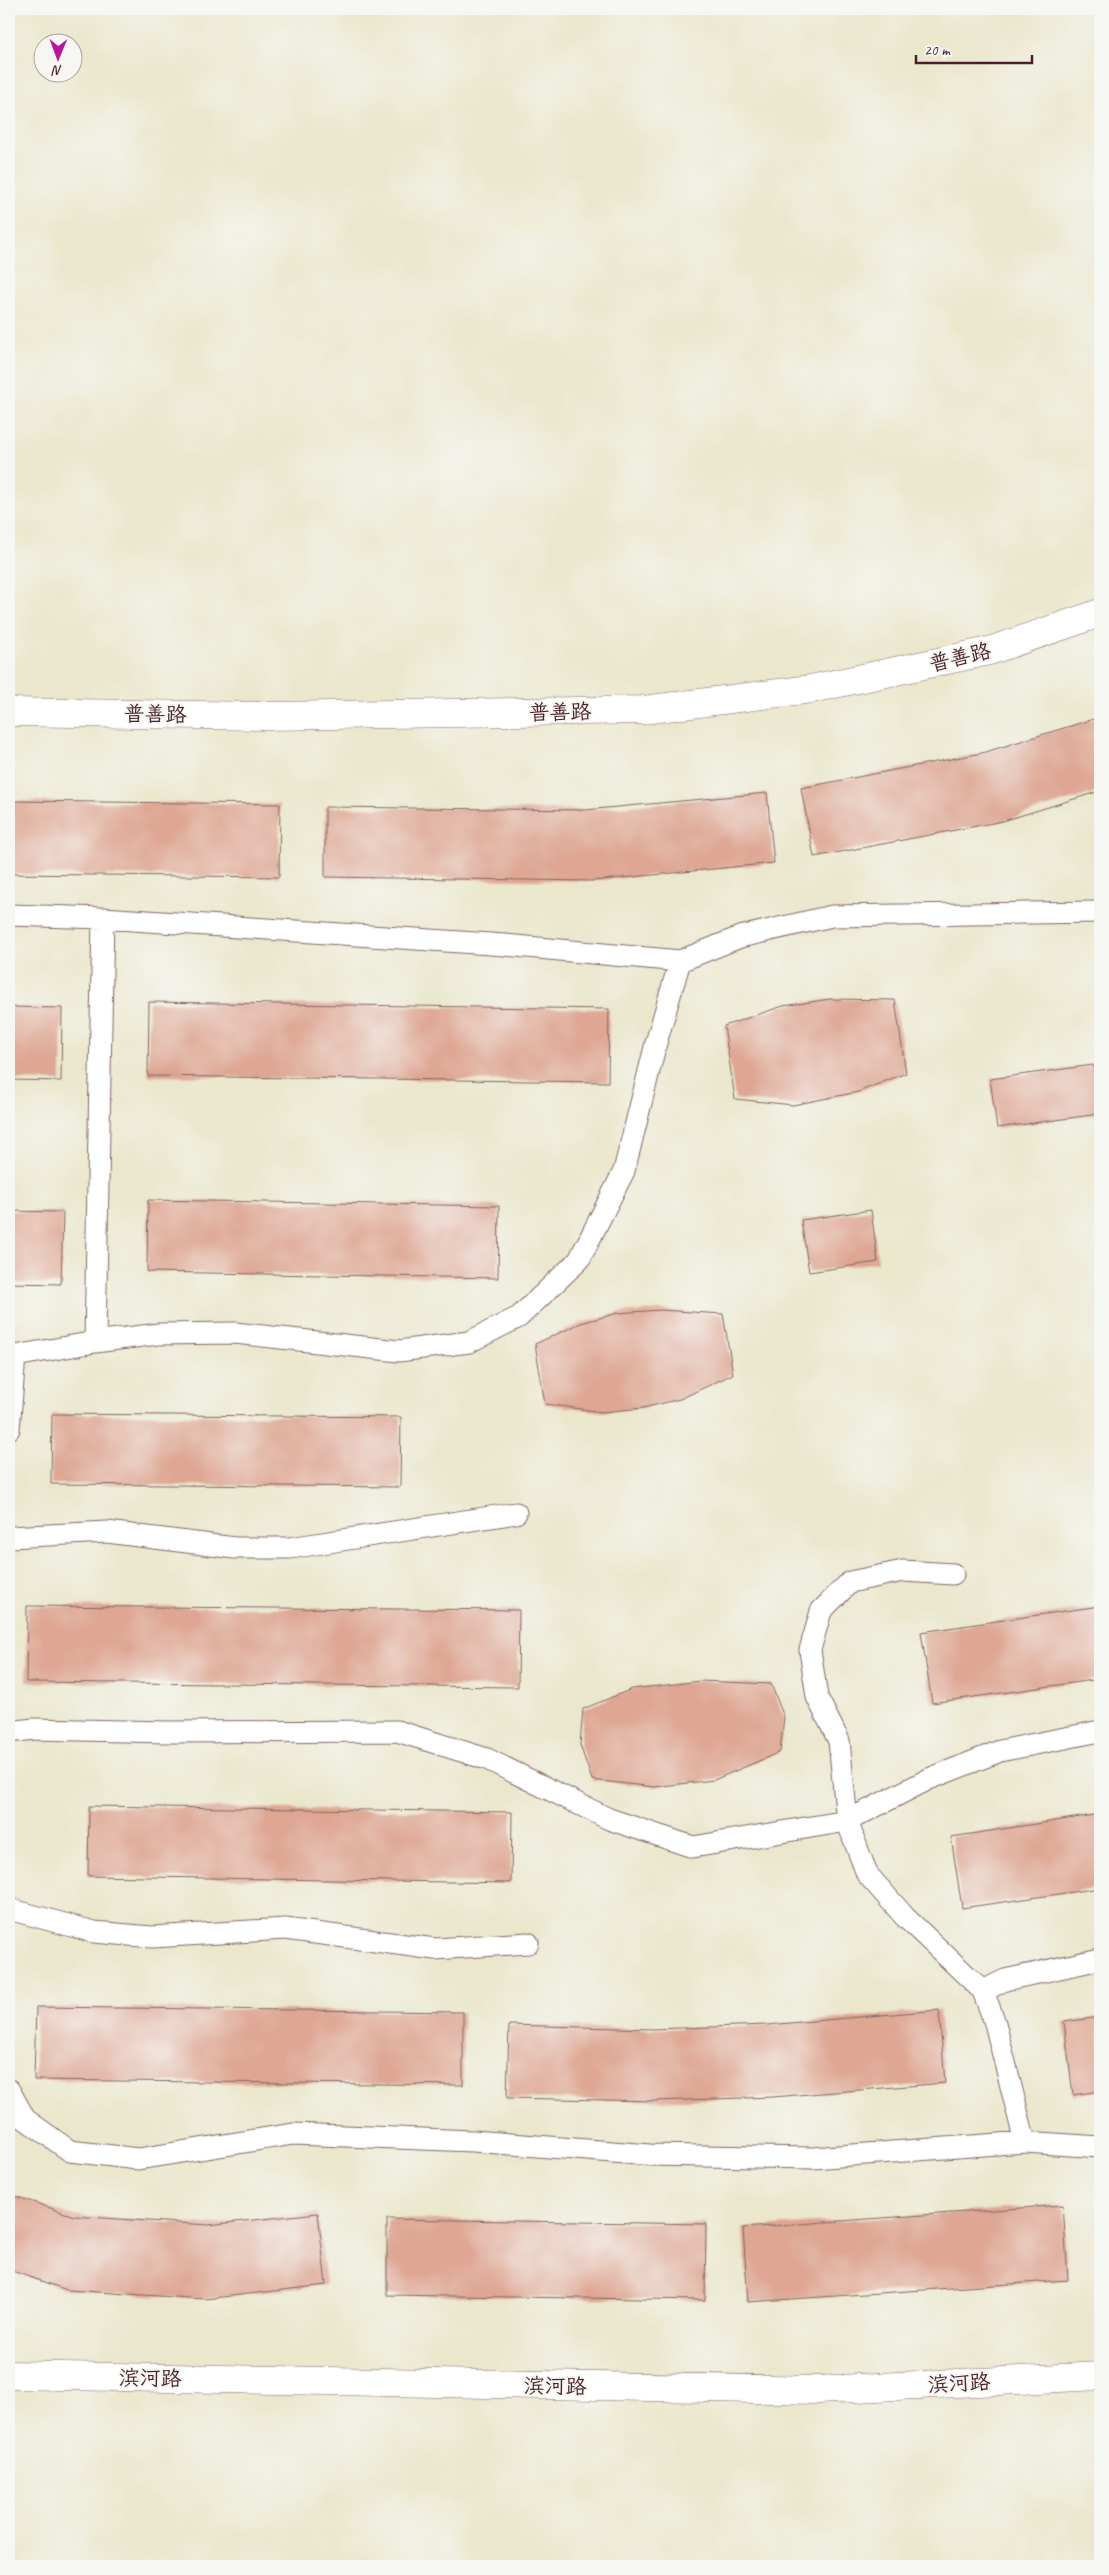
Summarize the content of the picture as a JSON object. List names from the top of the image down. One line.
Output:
{"streets":{"street":["普善路","滨河路"]},"scale_bar":"20 m","north":"bottom"}
